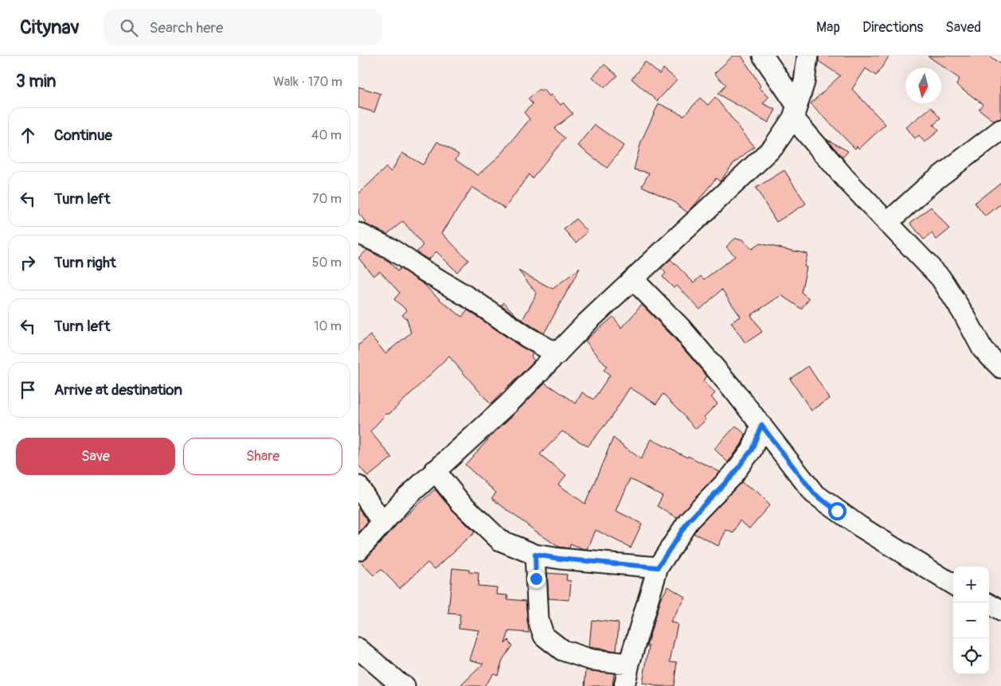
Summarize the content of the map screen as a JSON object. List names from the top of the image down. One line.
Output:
{"north":"bottom","page":{"header":"Citynav","search":"Search here","nav":["Map","Directions","Saved"],"heading":["3 min","Walk · 170 m"],"list":[["Continue","40 m"],["Turn left","70 m"],["Turn right","50 m"],["Turn left","10 m"],"Arrive at destination"],"buttons":["Save","Share"],"map_buttons":["+","−"]}}
